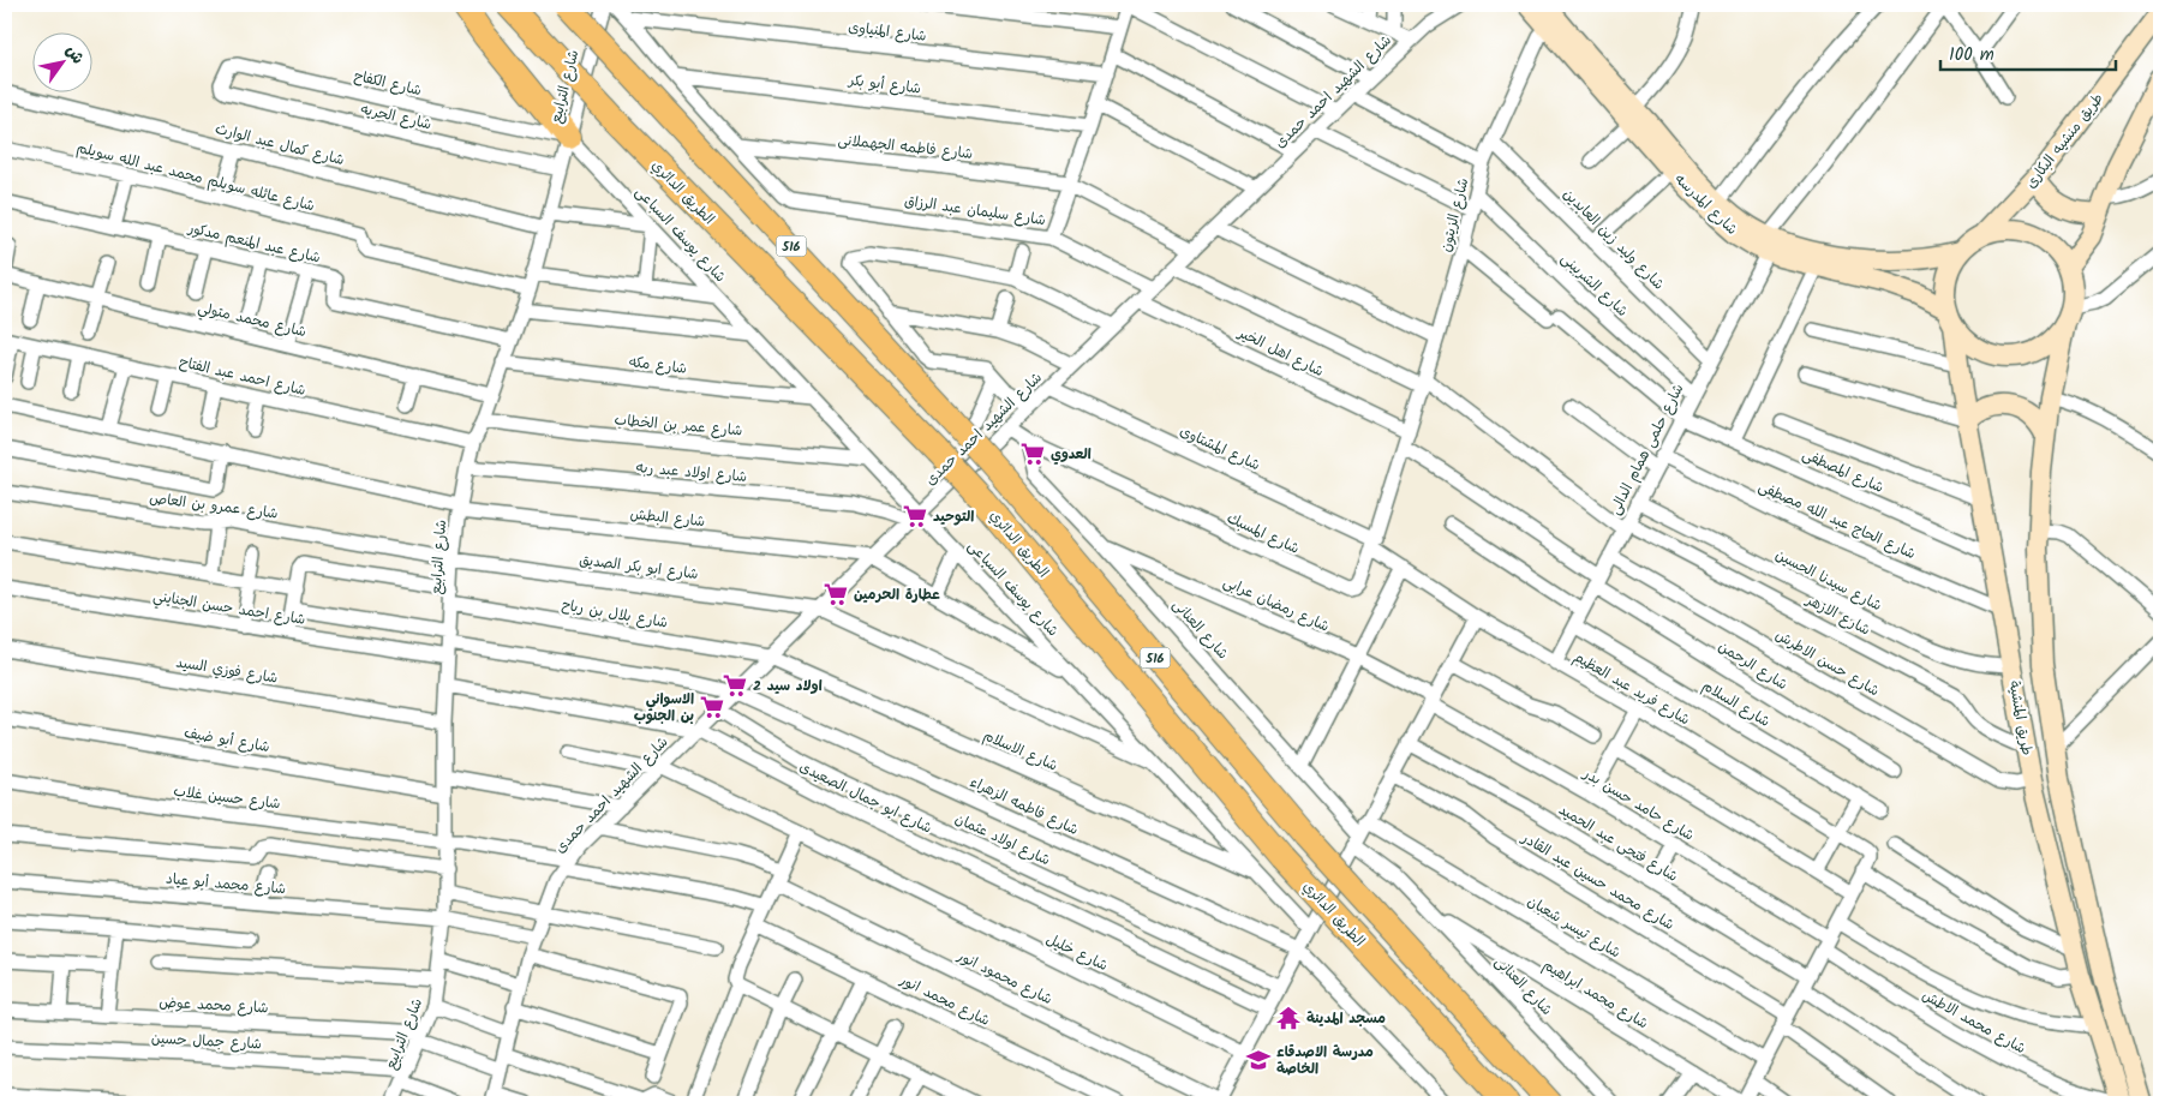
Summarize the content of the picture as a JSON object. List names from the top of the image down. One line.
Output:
{"streets":{"highway":["الطريق الدائري","516"],"street":["شارع المنياوى","شارع الكفاح","شارع أبو بكر","شارع الترابيع","شارع الشهيد احمد حمدى","شارع الحريه","طريق منشيه البكارى","شارع كمال عبد الوارث","شارع فاطمه الجهملانى","شارع عائله سويلم محمد عبد الله سويلم","شارع المدرسه","شارع سليمان عبد الرزاق","شارع الزيتون","شارع يوسف السباعى","شارع وليد زين العابدين","شارع عبد المنعم مدكور","شارع الشربينى","شارع محمد متولي","شارع اهل الخير","شارع مكه","شارع احمد عبد الفتاح","شارع عمر بن الخطاب","شارع المشتاوى","شارع حلمى همام الدالى","شارع المصطفى","شارع اولاد عبد ربه","شارع عمرو بن العاص","شارع البطش","شارع الحاج عبد الله مصطفى","شارع المسبك","شارع ابو بكر الصديق","شارع سيدنا الحسين","شارع رمضان عرابى","شارع احمد حسن الجنايني","شارع بلال بن رباح","شارع الازهر","شارع العنانى","شارع حسن الاطرش","شارع الرحمن","شارع فوزي السيد","شارع فريد عبد العظيم","شارع السلام","طريق المنشية","شارع أبو ضيف","شارع الاسلام","شارع حسين غلاب","شارع ابو جمال الصعيدى","شارع حامد حسن بدر","شارع فاطمه الزهراء","شارع اولاد عثمان","شارع فتحى عبد الحميد","شارع محمد حسين عبد القادر","شارع محمد أبو عياد","شارع تيسر شعبان","شارع خليل","شارع محمود انور","شارع محمد ابراهيم","شارع محمد انور","شارع محمد عوض","شارع محمد الاطش","شارع جمال حسين"]},"crossings":[["شارع الكفاح","شارع الترابيع"],["شارع الكفاح","شارع الحريه"],["شارع الكفاح","شارع يوسف السباعى"],["شارع الترابيع","شارع الحريه"],["شارع الترابيع","شارع كمال عبد الوارث"],["شارع الترابيع","شارع عائله سويلم محمد عبد الله سويلم"],["شارع الترابيع","شارع يوسف السباعى"],["شارع الترابيع","شارع عبد المنعم مدكور"],["شارع الترابيع","شارع محمد متولي"],["شارع الترابيع","شارع مكه"],["شارع الترابيع","شارع احمد عبد الفتاح"],["شارع الترابيع","شارع عمر بن الخطاب"],["شارع الترابيع","شارع اولاد عبد ربه"],["شارع الترابيع","شارع عمرو بن العاص"],["شارع الترابيع","شارع البطش"],["شارع الترابيع","شارع ابو بكر الصديق"],["شارع الترابيع","شارع احمد حسن الجنايني"],["شارع الترابيع","شارع بلال بن رباح"],["شارع الترابيع","شارع فوزي السيد"],["شارع الترابيع","شارع أبو ضيف"],["شارع الترابيع","شارع حسين غلاب"],["شارع الترابيع","شارع فاطمه الزهراء"],["شارع الترابيع","شارع محمد أبو عياد"],["شارع الترابيع","شارع محمد عوض"],["شارع الترابيع","شارع جمال حسين"],["شارع الشهيد احمد حمدى","شارع سليمان عبد الرزاق"],["شارع الشهيد احمد حمدى","شارع يوسف السباعى"],["شارع الشهيد احمد حمدى","شارع اهل الخير"],["شارع الشهيد احمد حمدى","شارع المشتاوى"],["شارع الشهيد احمد حمدى","شارع اولاد عبد ربه"],["شارع الشهيد احمد حمدى","شارع البطش"],["شارع الشهيد احمد حمدى","شارع المسبك"],["شارع الشهيد احمد حمدى","شارع ابو بكر الصديق"],["شارع الشهيد احمد حمدى","شارع بلال بن رباح"],["شارع الشهيد احمد حمدى","شارع الازهر"],["شارع الشهيد احمد حمدى","شارع الاسلام"],["شارع الشهيد احمد حمدى","شارع حسين غلاب"],["شارع الشهيد احمد حمدى","شارع ابو جمال الصعيدى"],["شارع الشهيد احمد حمدى","شارع فاطمه الزهراء"],["شارع الشهيد احمد حمدى","شارع اولاد عثمان"],["شارع الشهيد احمد حمدى","شارع محمد أبو عياد"],["شارع الشهيد احمد حمدى","شارع خليل"],["شارع الشهيد احمد حمدى","شارع محمود انور"],["شارع الشهيد احمد حمدى","شارع محمد عوض"],["طريق منشيه البكارى","شارع المدرسه"],["طريق منشيه البكارى","طريق المنشية"],["شارع كمال عبد الوارث","شارع يوسف السباعى"],["شارع فاطمه الجهملانى","شارع سليمان عبد الرزاق"],["شارع المدرسه","شارع الزيتون"],["شارع المدرسه","شارع حلمى همام الدالى"],["شارع المدرسه","طريق المنشية"],["شارع الزيتون","شارع وليد زين العابدين"],["شارع الزيتون","شارع الشربينى"],["شارع الزيتون","شارع اهل الخير"],["شارع الزيتون","شارع المصطفى"],["شارع الزيتون","شارع المسبك"],["شارع الزيتون","شارع الازهر"],["شارع يوسف السباعى","شارع مكه"],["شارع يوسف السباعى","شارع عمر بن الخطاب"],["شارع يوسف السباعى","شارع اولاد عبد ربه"],["شارع يوسف السباعى","شارع الاسلام"],["شارع وليد زين العابدين","شارع حلمى همام الدالى"],["شارع الشربينى","شارع حلمى همام الدالى"],["شارع اهل الخير","شارع المسبك"],["شارع المشتاوى","شارع المسبك"],["شارع المشتاوى","شارع فريد عبد العظيم"],["شارع حلمى همام الدالى","شارع المصطفى"],["شارع حلمى همام الدالى","شارع الحاج عبد الله مصطفى"],["شارع حلمى همام الدالى","شارع سيدنا الحسين"],["شارع حلمى همام الدالى","شارع الازهر"],["شارع حلمى همام الدالى","شارع حسن الاطرش"],["شارع حلمى همام الدالى","شارع الرحمن"],["شارع حلمى همام الدالى","شارع فريد عبد العظيم"],["شارع حلمى همام الدالى","شارع السلام"],["شارع المصطفى","طريق المنشية"],["شارع عمرو بن العاص","شارع ابو بكر الصديق"],["شارع الحاج عبد الله مصطفى","طريق المنشية"],["شارع المسبك","شارع العنانى"],["شارع المسبك","شارع الرحمن"],["شارع المسبك","شارع فريد عبد العظيم"],["شارع سيدنا الحسين","طريق المنشية"],["شارع رمضان عرابى","شارع العنانى"],["شارع رمضان عرابى","شارع حامد حسن بدر"],["شارع بلال بن رباح","شارع الاسلام"],["شارع الازهر","طريق المنشية"],["شارع العنانى","شارع تيسر شعبان"],["شارع العنانى","شارع محمد ابراهيم"],["شارع حسن الاطرش","طريق المنشية"],["شارع فريد عبد العظيم","طريق المنشية"],["طريق المنشية","شارع محمد الاطش"],["شارع حامد حسن بدر","شارع محمد الاطش"]],"places":{"supermarket":["العدوي","التوحيد","عطارة الحرمين","اولاد سيد 2","الاسواني بن الجنوب"],"temple":["مسجد المدينة"],"school or university":["مدرسة الاصدقاء الخاصة"]},"scale_bar":"100 m","north":"top right"}
